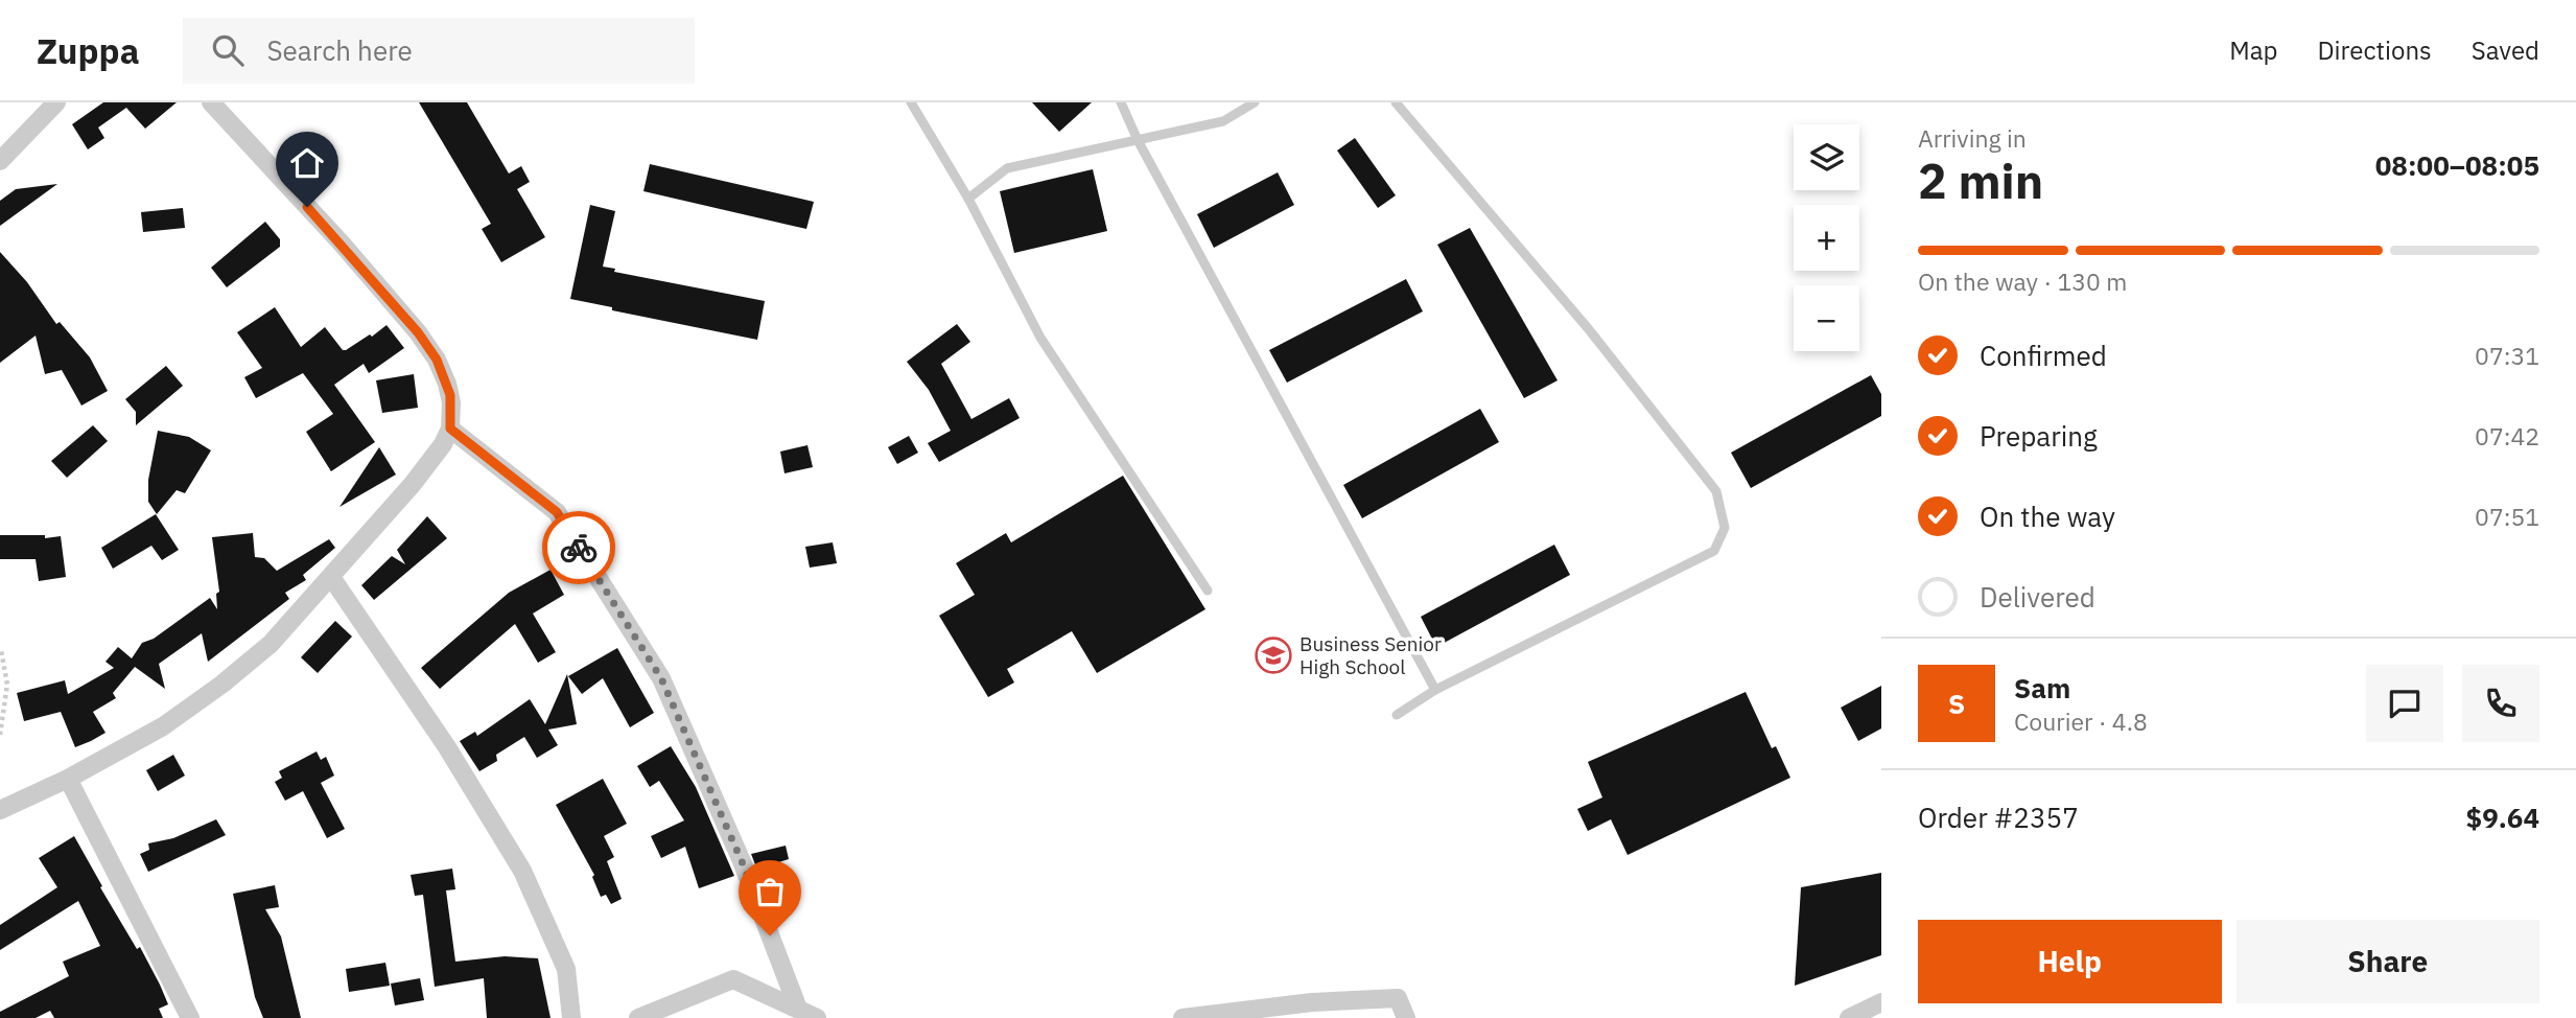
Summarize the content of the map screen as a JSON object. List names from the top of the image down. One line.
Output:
{"places":{"school or university":["Business Senior High School"]},"page":{"header":"Zuppa","search":"Search here","nav":["Map","Directions","Saved"],"heading":["2 min","Arriving in","08:00–08:05"],"panel":["Sam","Courier · 4.8","Order #2357","$9.64"],"map_buttons":["+","−"],"bar":"On the way · 130 m","list":[["Confirmed","07:31"],["Preparing","07:42"],["On the way","07:51"],"Delivered"],"round":"S","buttons":["Help","Share"]}}
